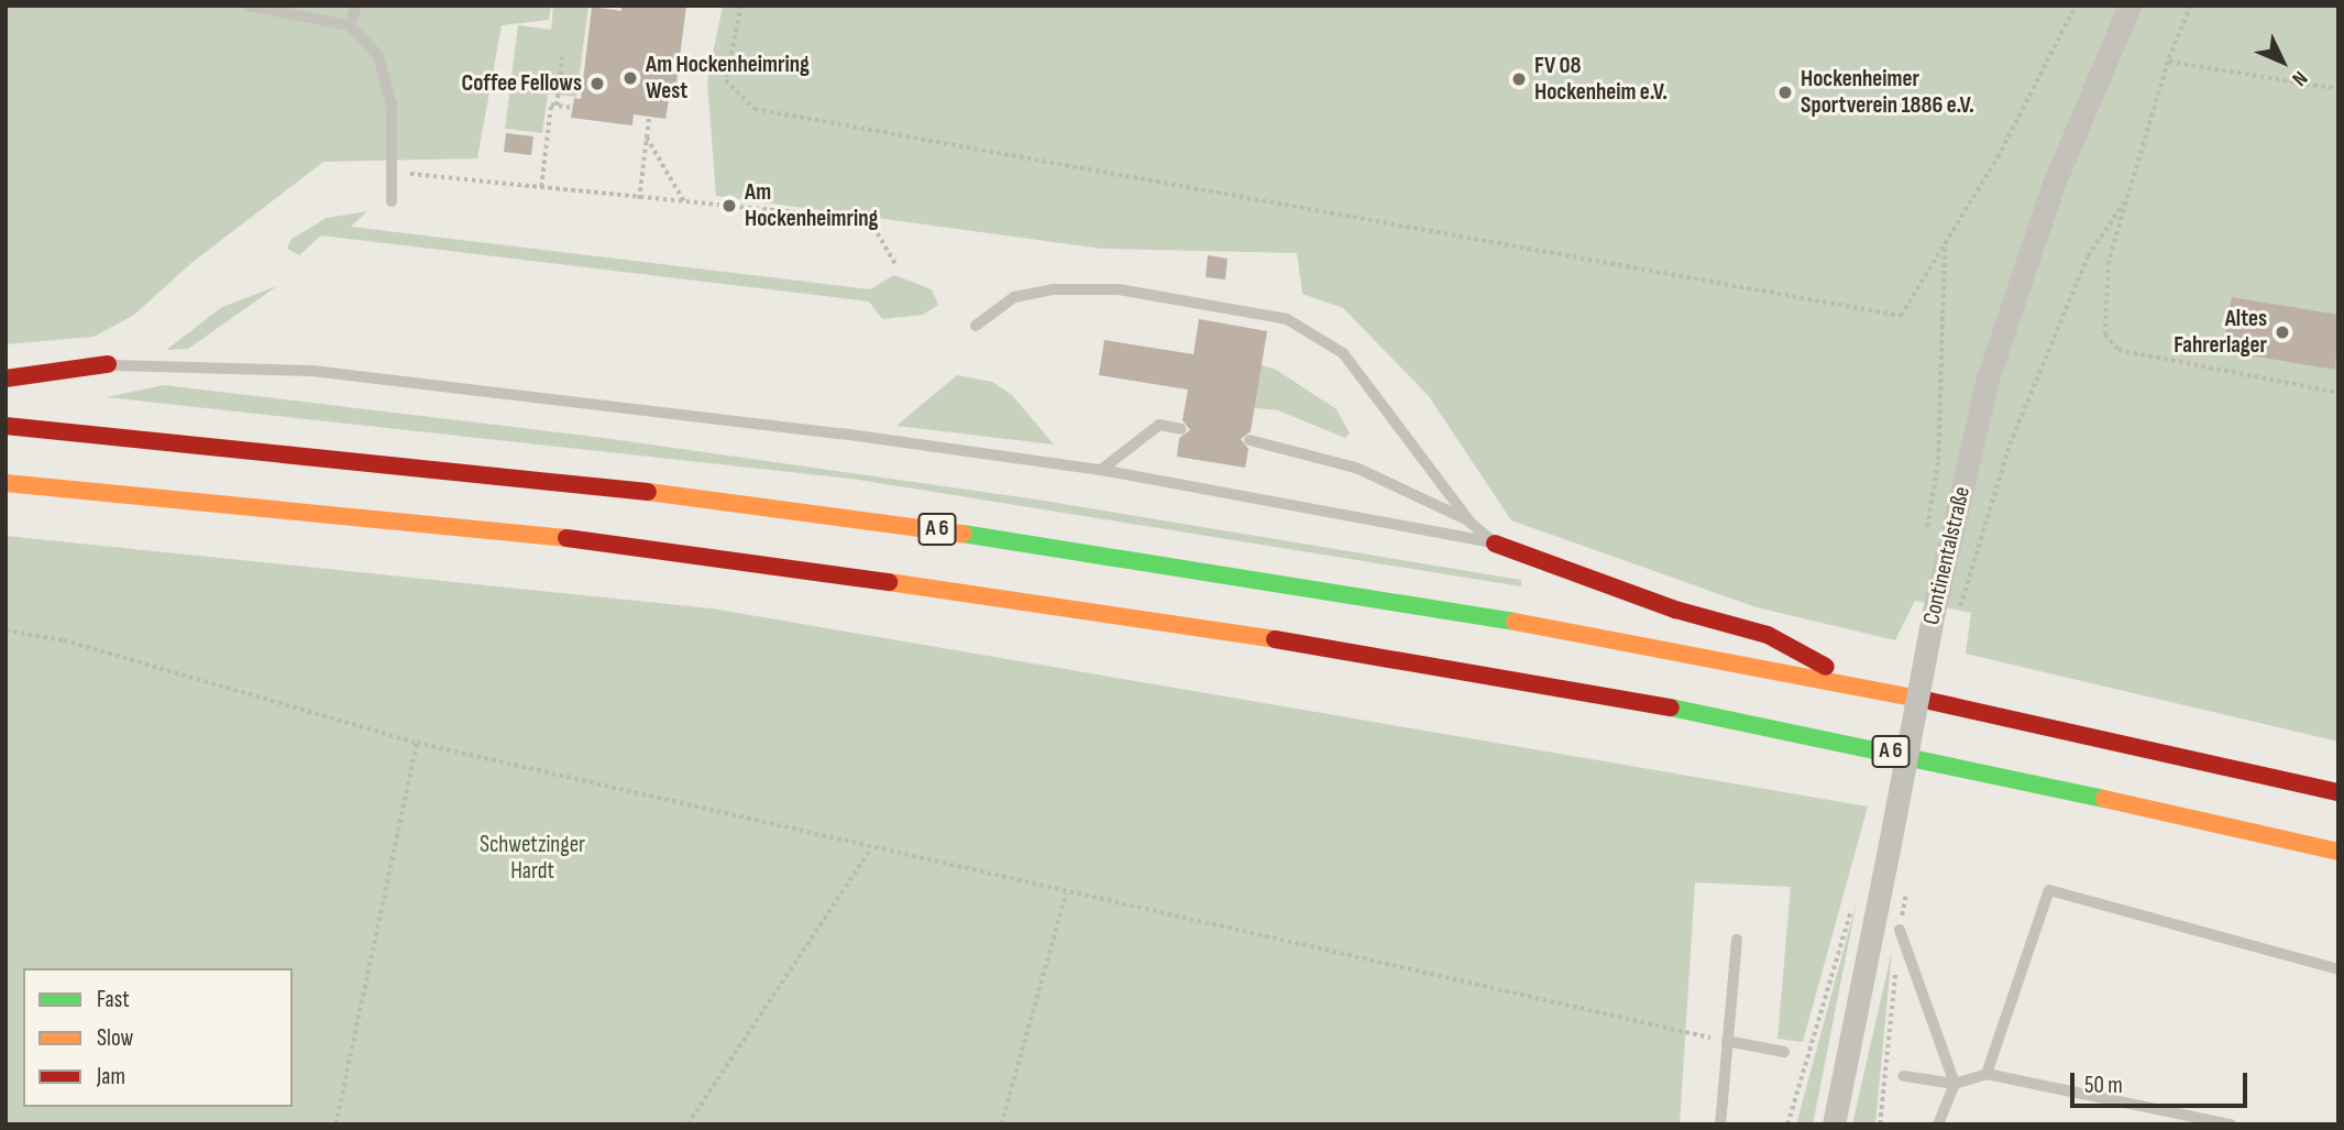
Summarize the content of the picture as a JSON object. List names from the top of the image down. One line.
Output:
{"streets":{"highway":["A 6"],"street":["Continentalstraße"]},"parks":["Schwetzinger Hardt"],"places":["Am Hockenheimring West","FV 08 Hockenheim e.V.","Coffee Fellows","Hockenheimer Sportverein 1886 e.V.","Am Hockenheimring","Altes Fahrerlager"],"legend":["Fast","Slow","Jam"],"scale_bar":"50 m","north":"bottom right"}
